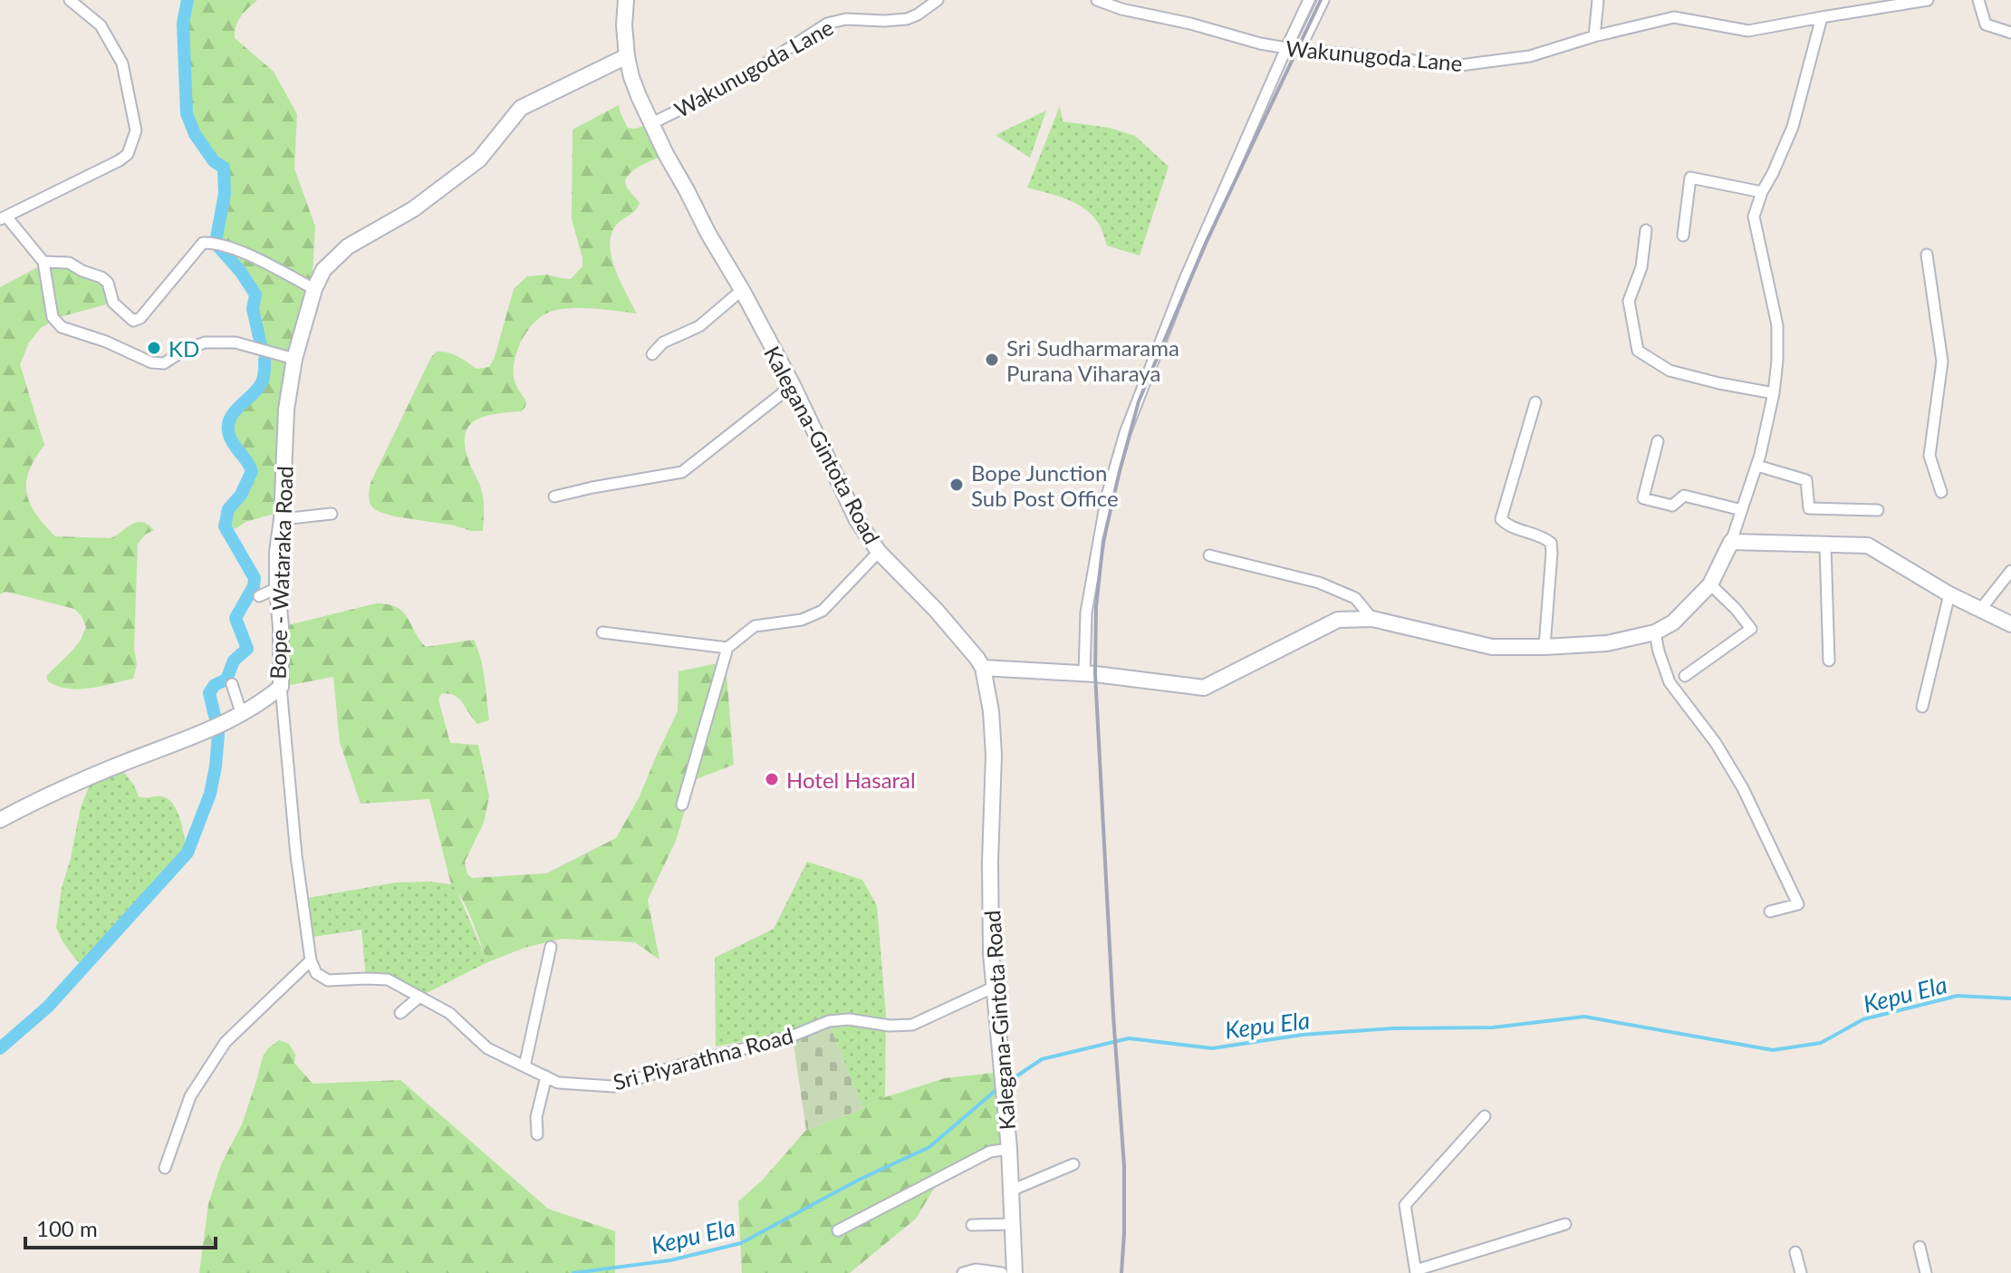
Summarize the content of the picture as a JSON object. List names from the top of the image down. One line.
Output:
{"streets":{"street":["Wakunugoda Lane","Kalegana-Gintota Road","Bope - Wataraka Road","Sri Piyarathna Road"]},"crossings":[["Wakunugoda Lane","Kalegana-Gintota Road"],["Kalegana-Gintota Road","Bope - Wataraka Road"],["Kalegana-Gintota Road","Sri Piyarathna Road"]],"water":["Kepu Ela"],"places":["KD","Sri Sudharmarama Purana Viharaya","Bope Junction Sub Post Office","Hotel Hasaral"],"scale_bar":"100 m"}
